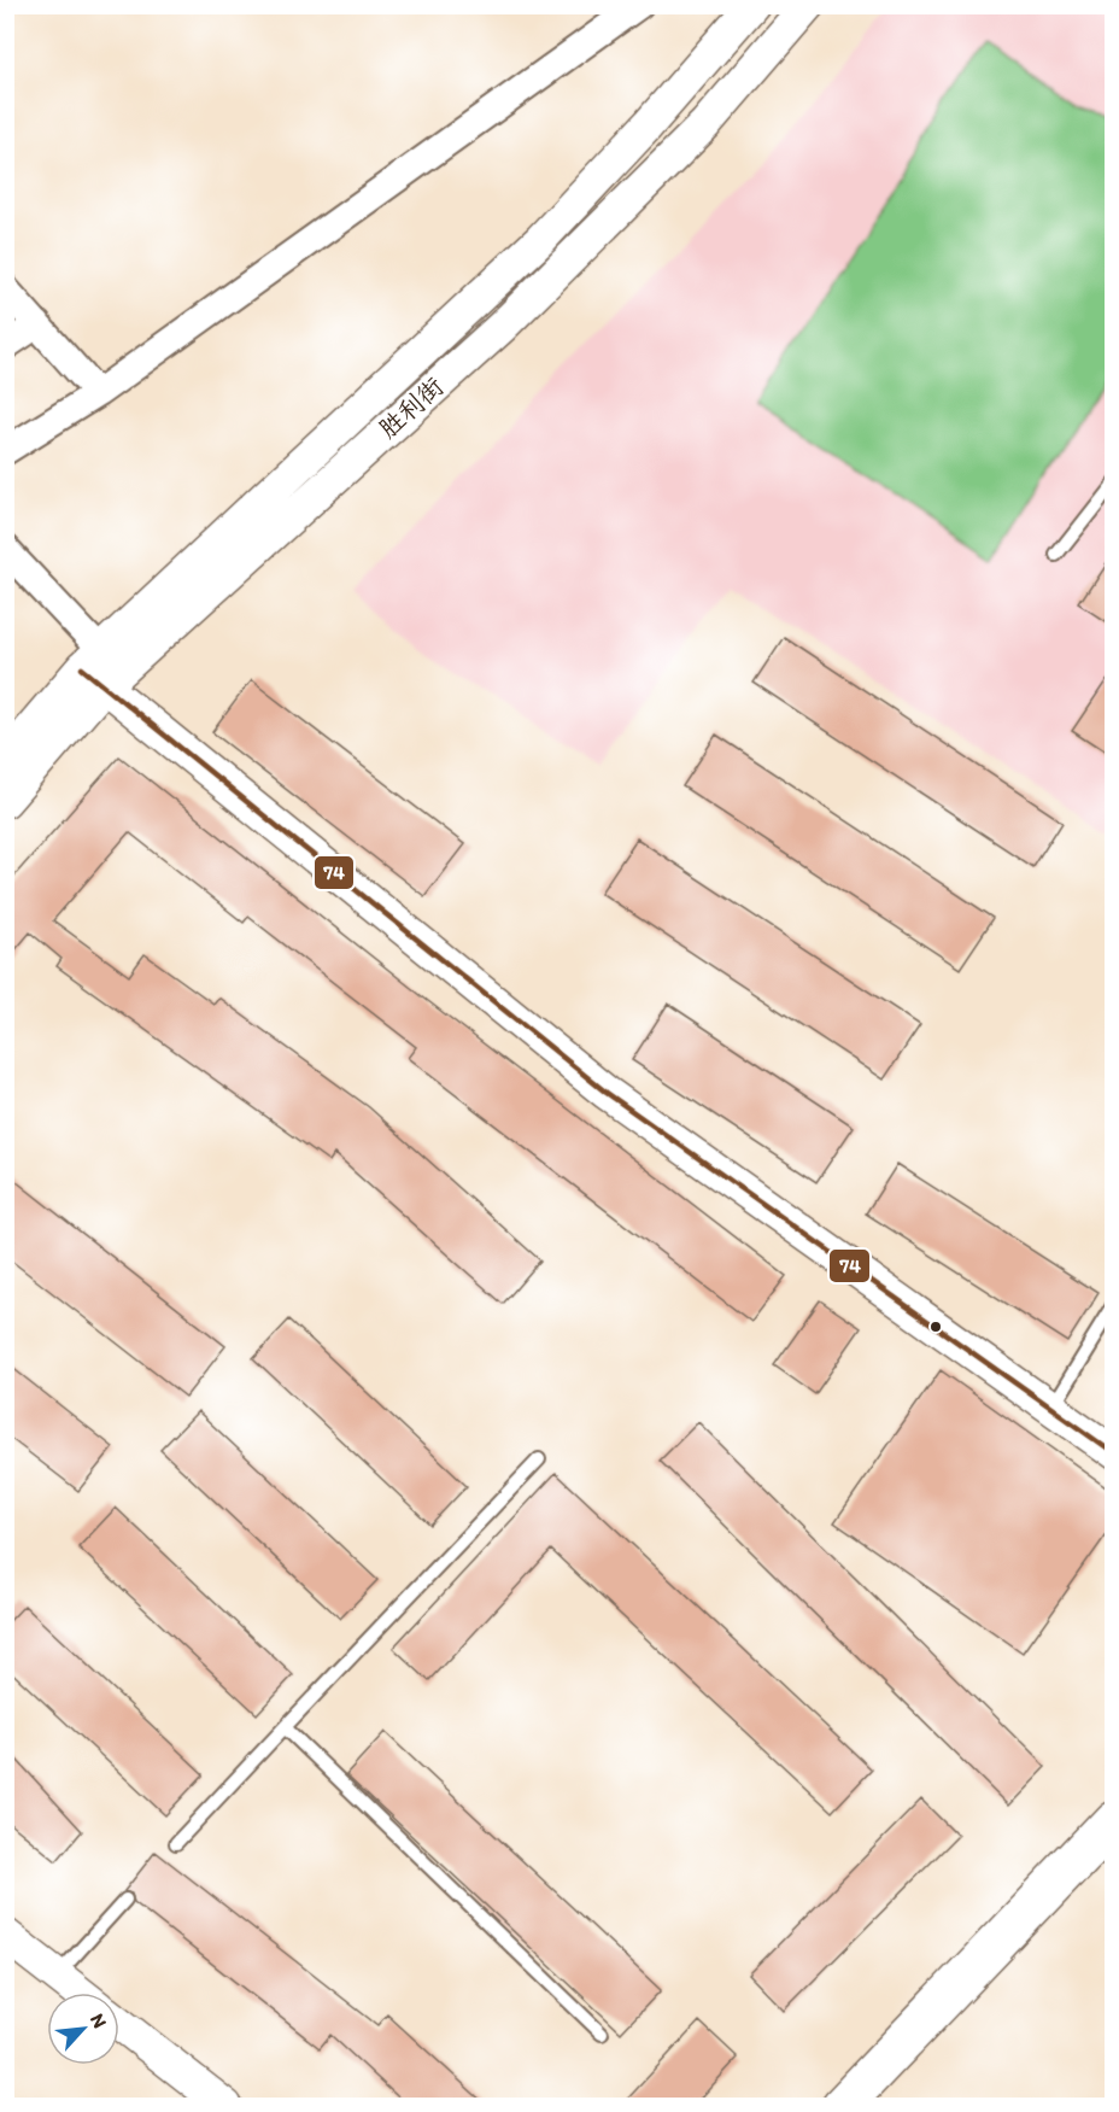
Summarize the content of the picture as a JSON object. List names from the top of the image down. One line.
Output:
{"streets":{"street":["胜利街"]},"lines":["transit line 74"],"north":"top right"}
